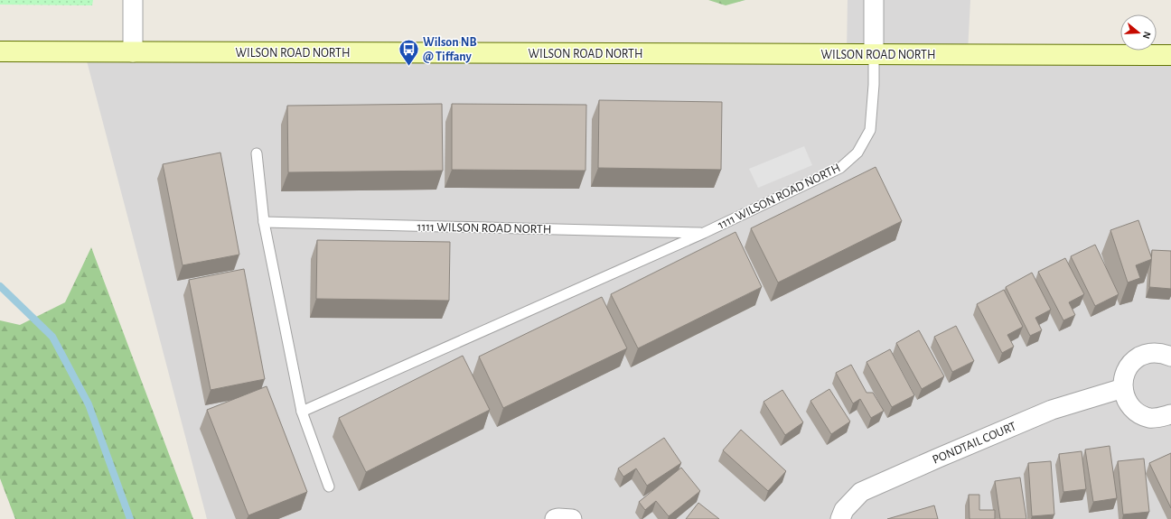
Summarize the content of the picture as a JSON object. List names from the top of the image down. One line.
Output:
{"streets":{"main road":["WILSON ROAD NORTH"],"street":["PONDTAIL COURT"],"lane":["1111 WILSON ROAD NORTH"]},"crossings":[["WILSON ROAD NORTH","1111 WILSON ROAD NORTH"]],"places":{"bus stop":["Wilson NB @ Tiffany"]},"north":"right"}
